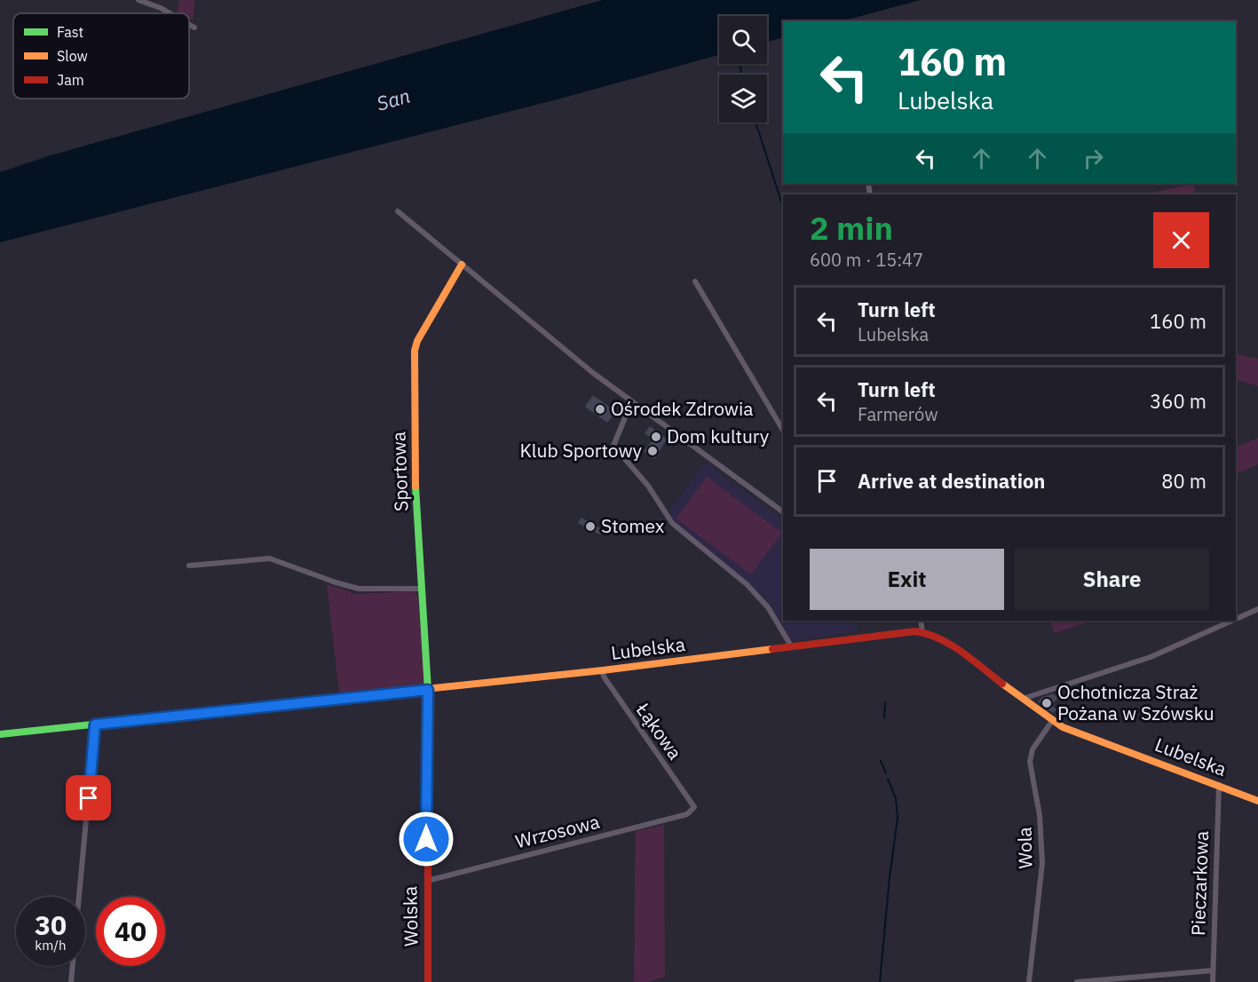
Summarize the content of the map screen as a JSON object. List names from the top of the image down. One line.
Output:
{"streets":{"main road":["Sportowa","Lubelska","Wolska"],"street":["Łąkowa","Wrzosowa","Wola","Pieczarkowa"]},"crossings":[["Sportowa","Lubelska"],["Sportowa","Wolska"],["Lubelska","Łąkowa"],["Lubelska","Wola"],["Lubelska","Pieczarkowa"],["Lubelska","Wolska"],["Łąkowa","Wrzosowa"],["Wrzosowa","Wolska"]],"water":["San"],"places":["Ośrodek Zdrowia","Dom kultury","Klub Sportowy","Stomex","Ochotnicza Straż Pożana w Szówsku"],"legend":["Fast","Slow","Jam"],"page":{"turn":["160 m","Lubelska"],"heading":["2 min","600 m · 15:47"],"list":[{"name":"Turn left","note":"Lubelska","value":"160 m"},{"name":"Turn left","note":"Farmerów","value":"360 m"},{"name":"Arrive at destination","value":"80 m"}],"buttons":["Exit","Share"],"speed":"30 km/h","limit":"40"}}
